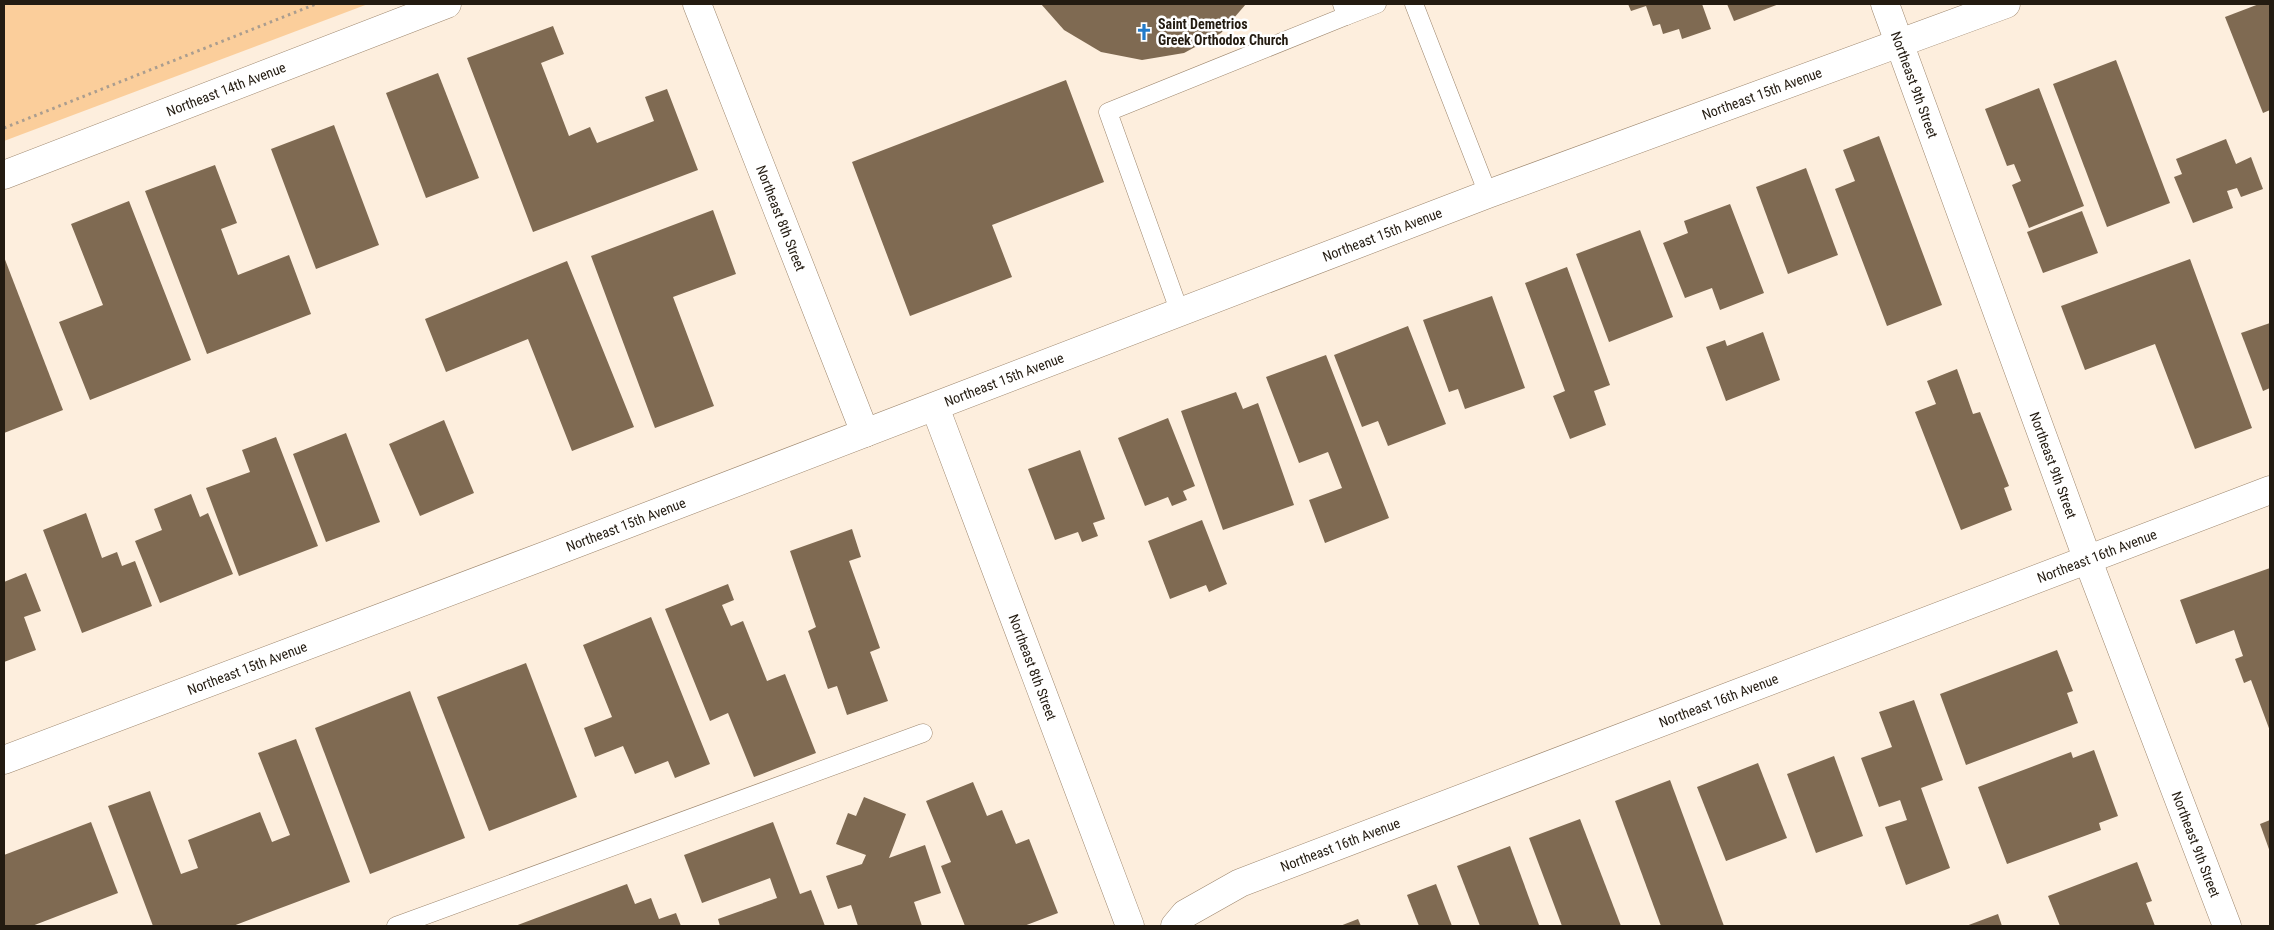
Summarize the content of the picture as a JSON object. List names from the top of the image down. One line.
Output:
{"streets":{"street":["Northeast 9th Street","Northeast 14th Avenue","Northeast 15th Avenue","Northeast 8th Street","Northeast 16th Avenue"]},"crossings":[["Northeast 9th Street","Northeast 15th Avenue"],["Northeast 9th Street","Northeast 16th Avenue"],["Northeast 15th Avenue","Northeast 8th Street"]],"places":{"church":["Saint Demetrios Greek Orthodox Church"]}}
